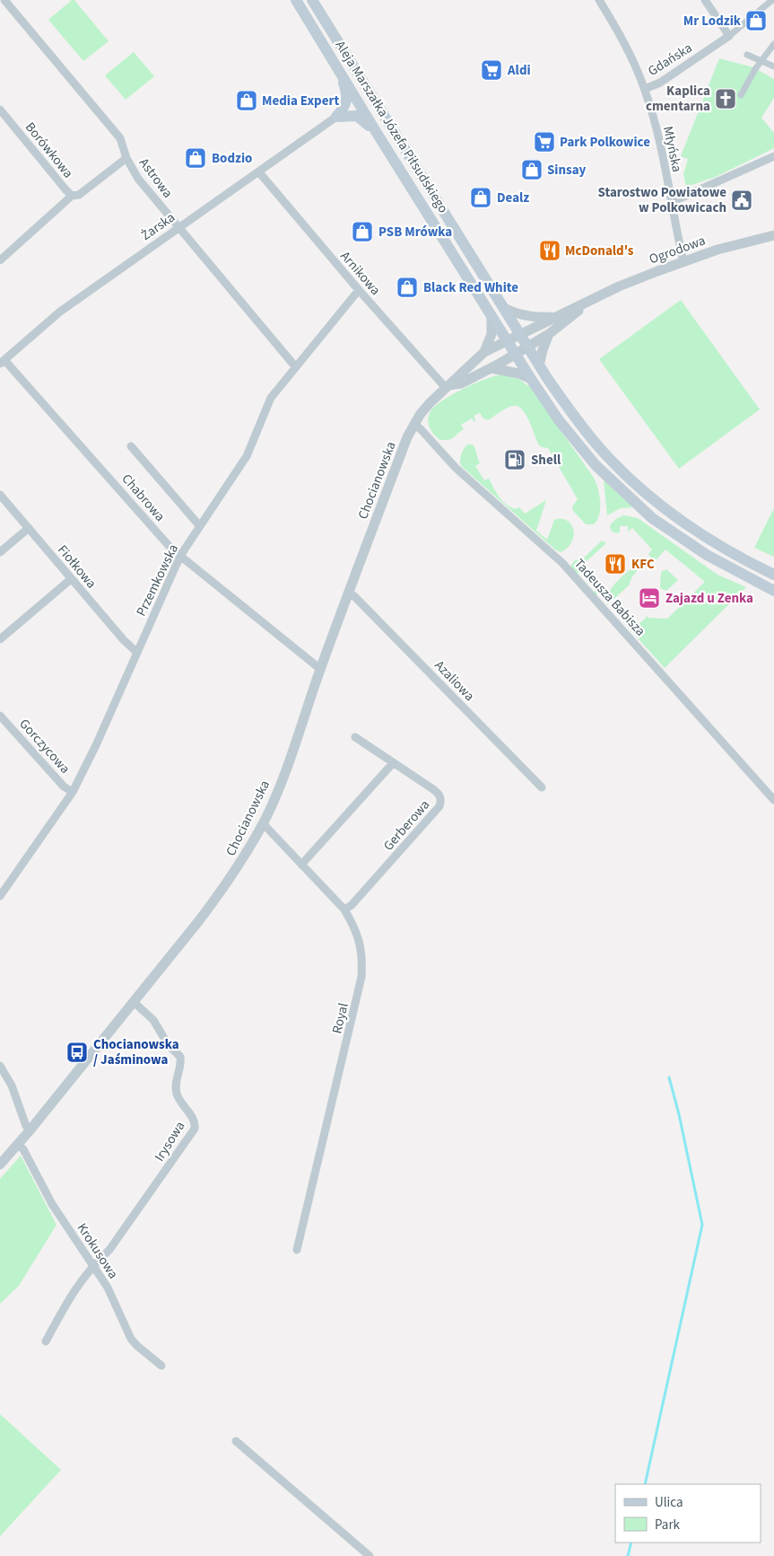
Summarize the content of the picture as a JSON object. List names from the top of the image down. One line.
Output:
{"streets":{"main road":["Aleja Marszałka Józefa Piłsudskiego"],"street":["Gdańska","Młyńska","Borówkowa","Astrowa","Żarska","Ogrodowa","Arnikowa","Chocianowska","Chabrowa","Fiołkowa","Przemkowska","Tadeusza Babisza","Azaliowa","Gorczycowa","Gerberowa","Royal","Irysowa","Krokusowa"]},"crossings":[["Gdańska","Młyńska"],["Aleja Marszałka Józefa Piłsudskiego","Ogrodowa"],["Młyńska","Ogrodowa"],["Borówkowa","Astrowa"],["Astrowa","Żarska"],["Astrowa","Przemkowska"],["Żarska","Arnikowa"],["Żarska","Chabrowa"],["Arnikowa","Przemkowska"],["Chocianowska","Chabrowa"],["Chocianowska","Tadeusza Babisza"],["Chocianowska","Azaliowa"],["Chocianowska","Royal"],["Chocianowska","Irysowa"],["Chocianowska","Krokusowa"],["Chabrowa","Przemkowska"],["Fiołkowa","Przemkowska"],["Przemkowska","Gorczycowa"],["Gerberowa","Royal"],["Irysowa","Krokusowa"]],"places":{"shop":["Mr Lodzik","Media Expert","Bodzio","Sinsay","Dealz","PSB Mrówka","Black Red White"],"supermarket":["Aldi","Park Polkowice"],"church":["Kaplica cmentarna"],"public building":["Starostwo Powiatowe w Polkowicach"],"restaurant":["McDonald's","KFC"],"fuel station":["Shell"],"hotel":["Zajazd u Zenka"],"bus stop":["Chocianowska / Jaśminowa"]},"legend":["Ulica","Park"]}
